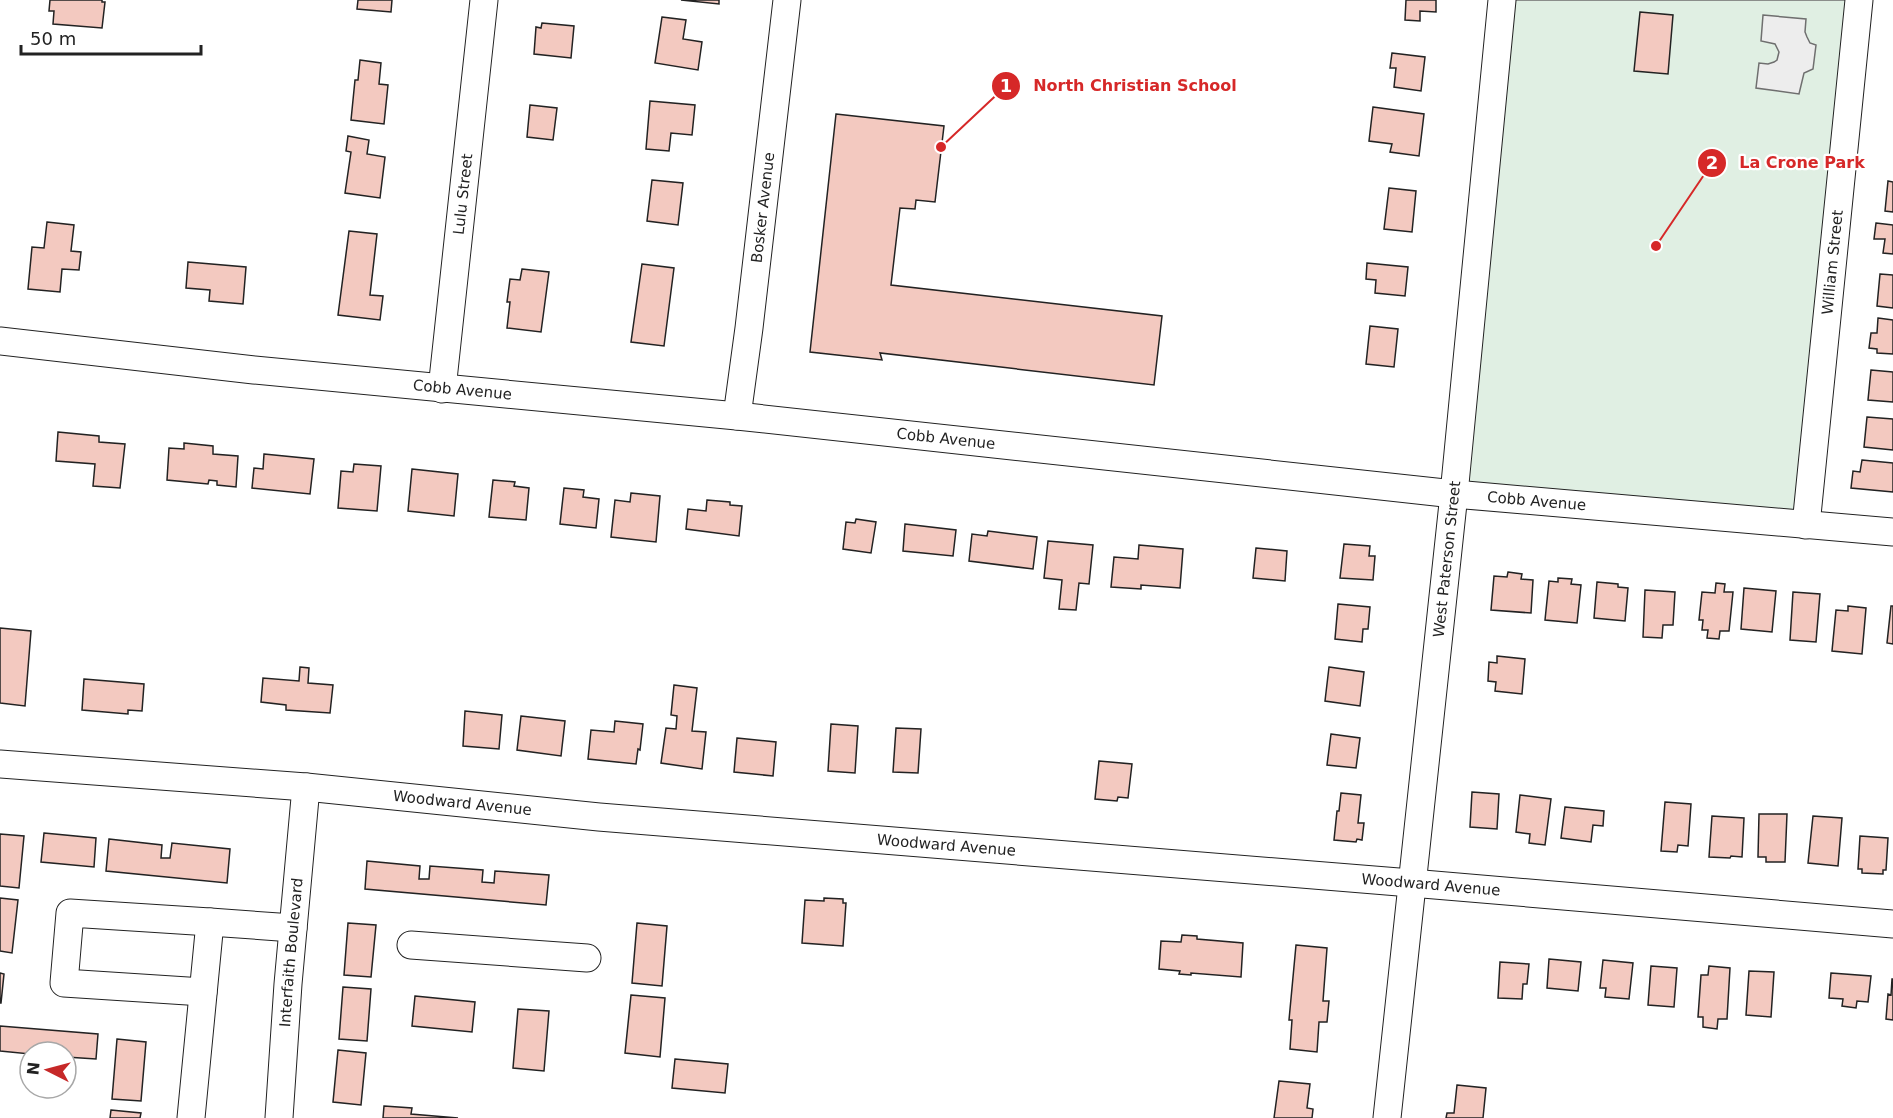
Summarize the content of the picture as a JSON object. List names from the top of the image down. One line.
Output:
{"streets":{"street":["Lulu Street","Bosker Avenue","William Street","Cobb Avenue","West Paterson Street","Woodward Avenue","Interfaith Boulevard"]},"crossings":[["Lulu Street","Cobb Avenue"],["Bosker Avenue","Cobb Avenue"],["William Street","Cobb Avenue"],["Cobb Avenue","West Paterson Street"],["West Paterson Street","Woodward Avenue"],["Woodward Avenue","Interfaith Boulevard"]],"places":["North Christian School","La Crone Park"],"scale_bar":"50 m","north":"left"}
